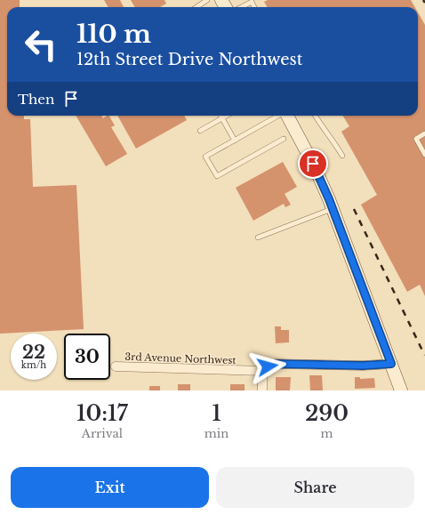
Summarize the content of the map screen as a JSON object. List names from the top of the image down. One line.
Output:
{"streets":{"street":["3rd Avenue Northwest"]},"page":{"turn":["110 m","12th Street Drive Northwest"],"then":"Then","speed":"22 km/h","limit":"30","eta":["10:17","Arrival","1","min","290","m"],"buttons":["Exit","Share"]}}
